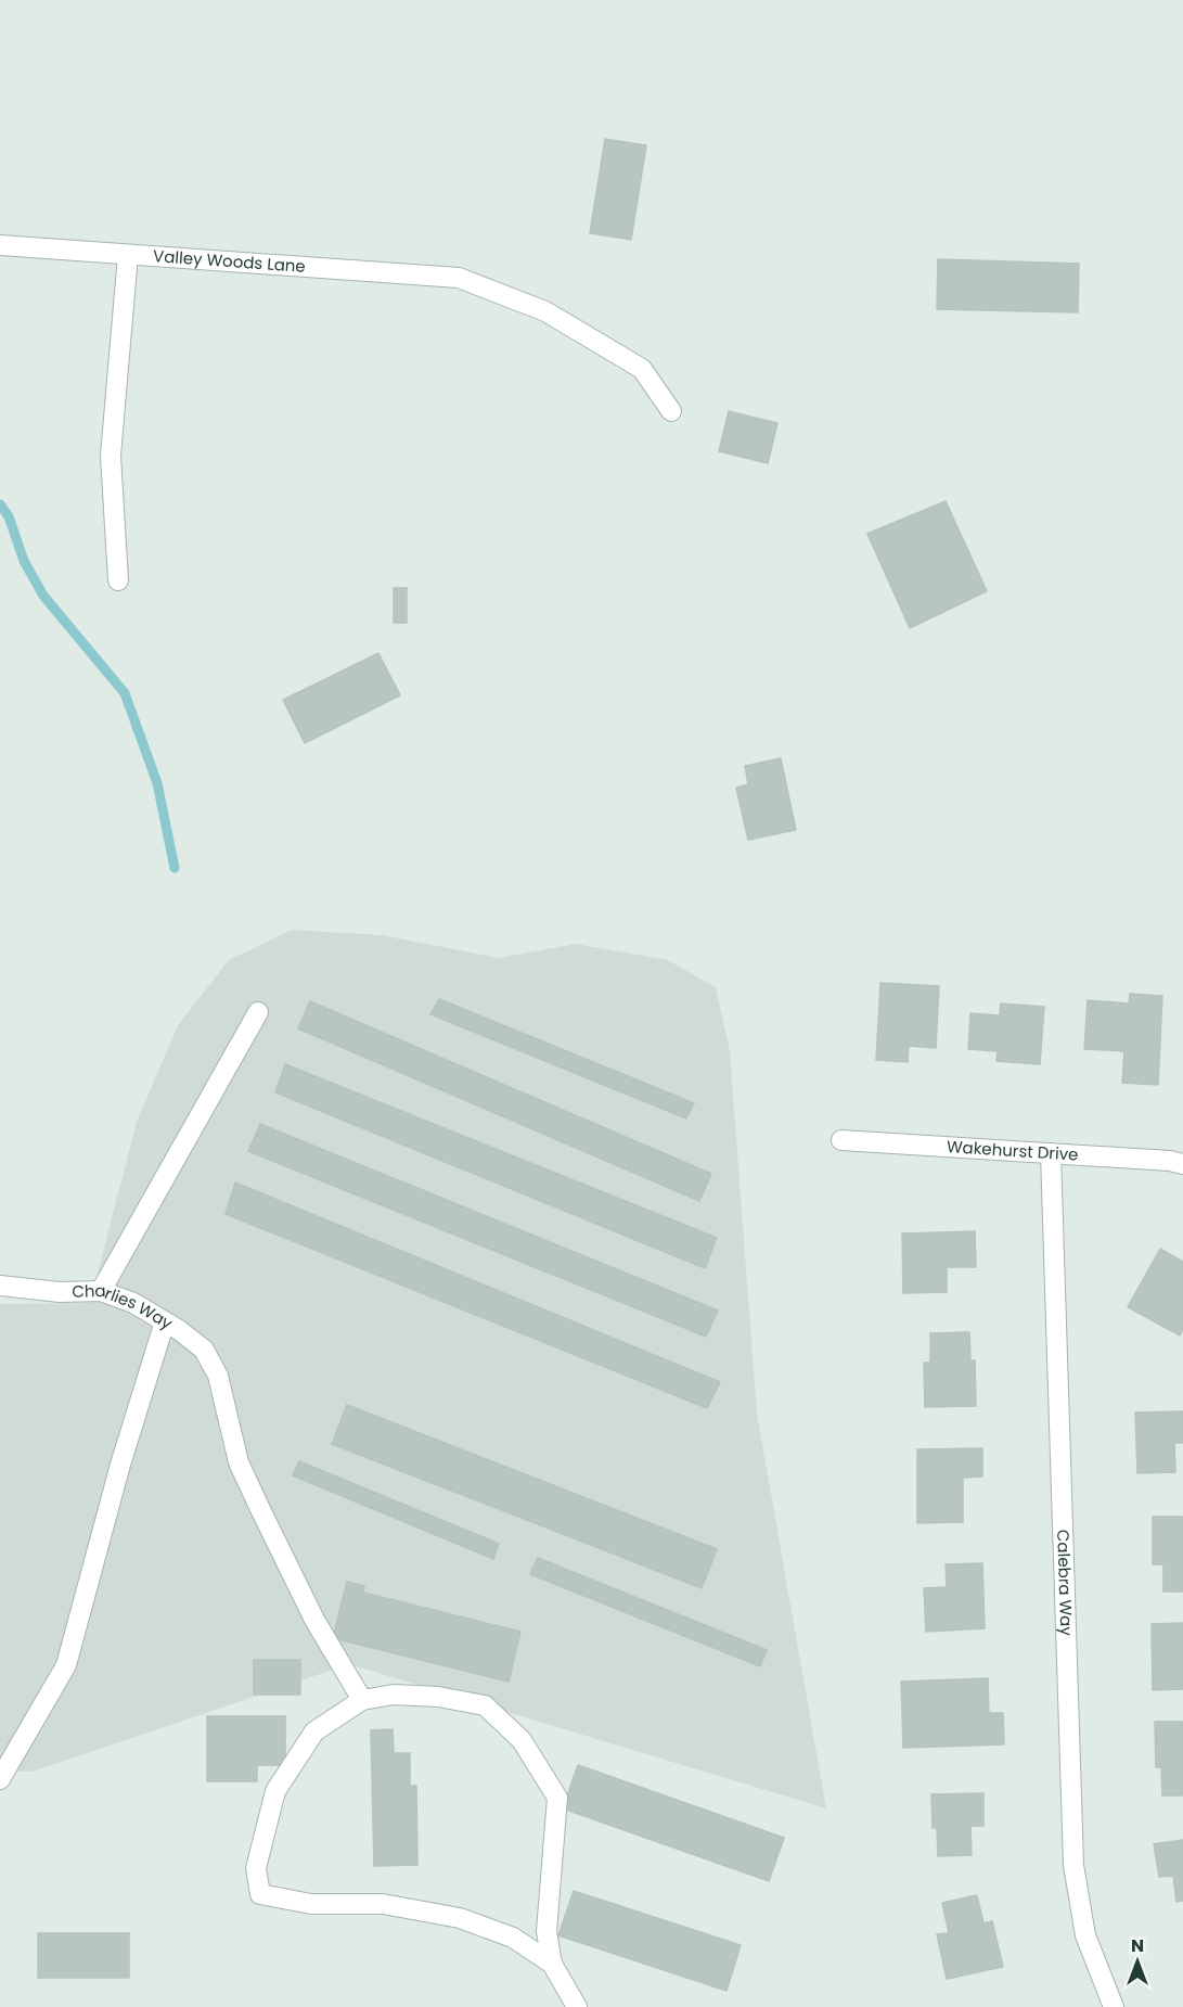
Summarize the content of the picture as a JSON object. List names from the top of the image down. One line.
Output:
{"streets":{"street":["Valley Woods Lane","Wakehurst Drive","Charlies Way","Calebra Way"]},"crossings":[["Wakehurst Drive","Calebra Way"]],"north":"top"}
